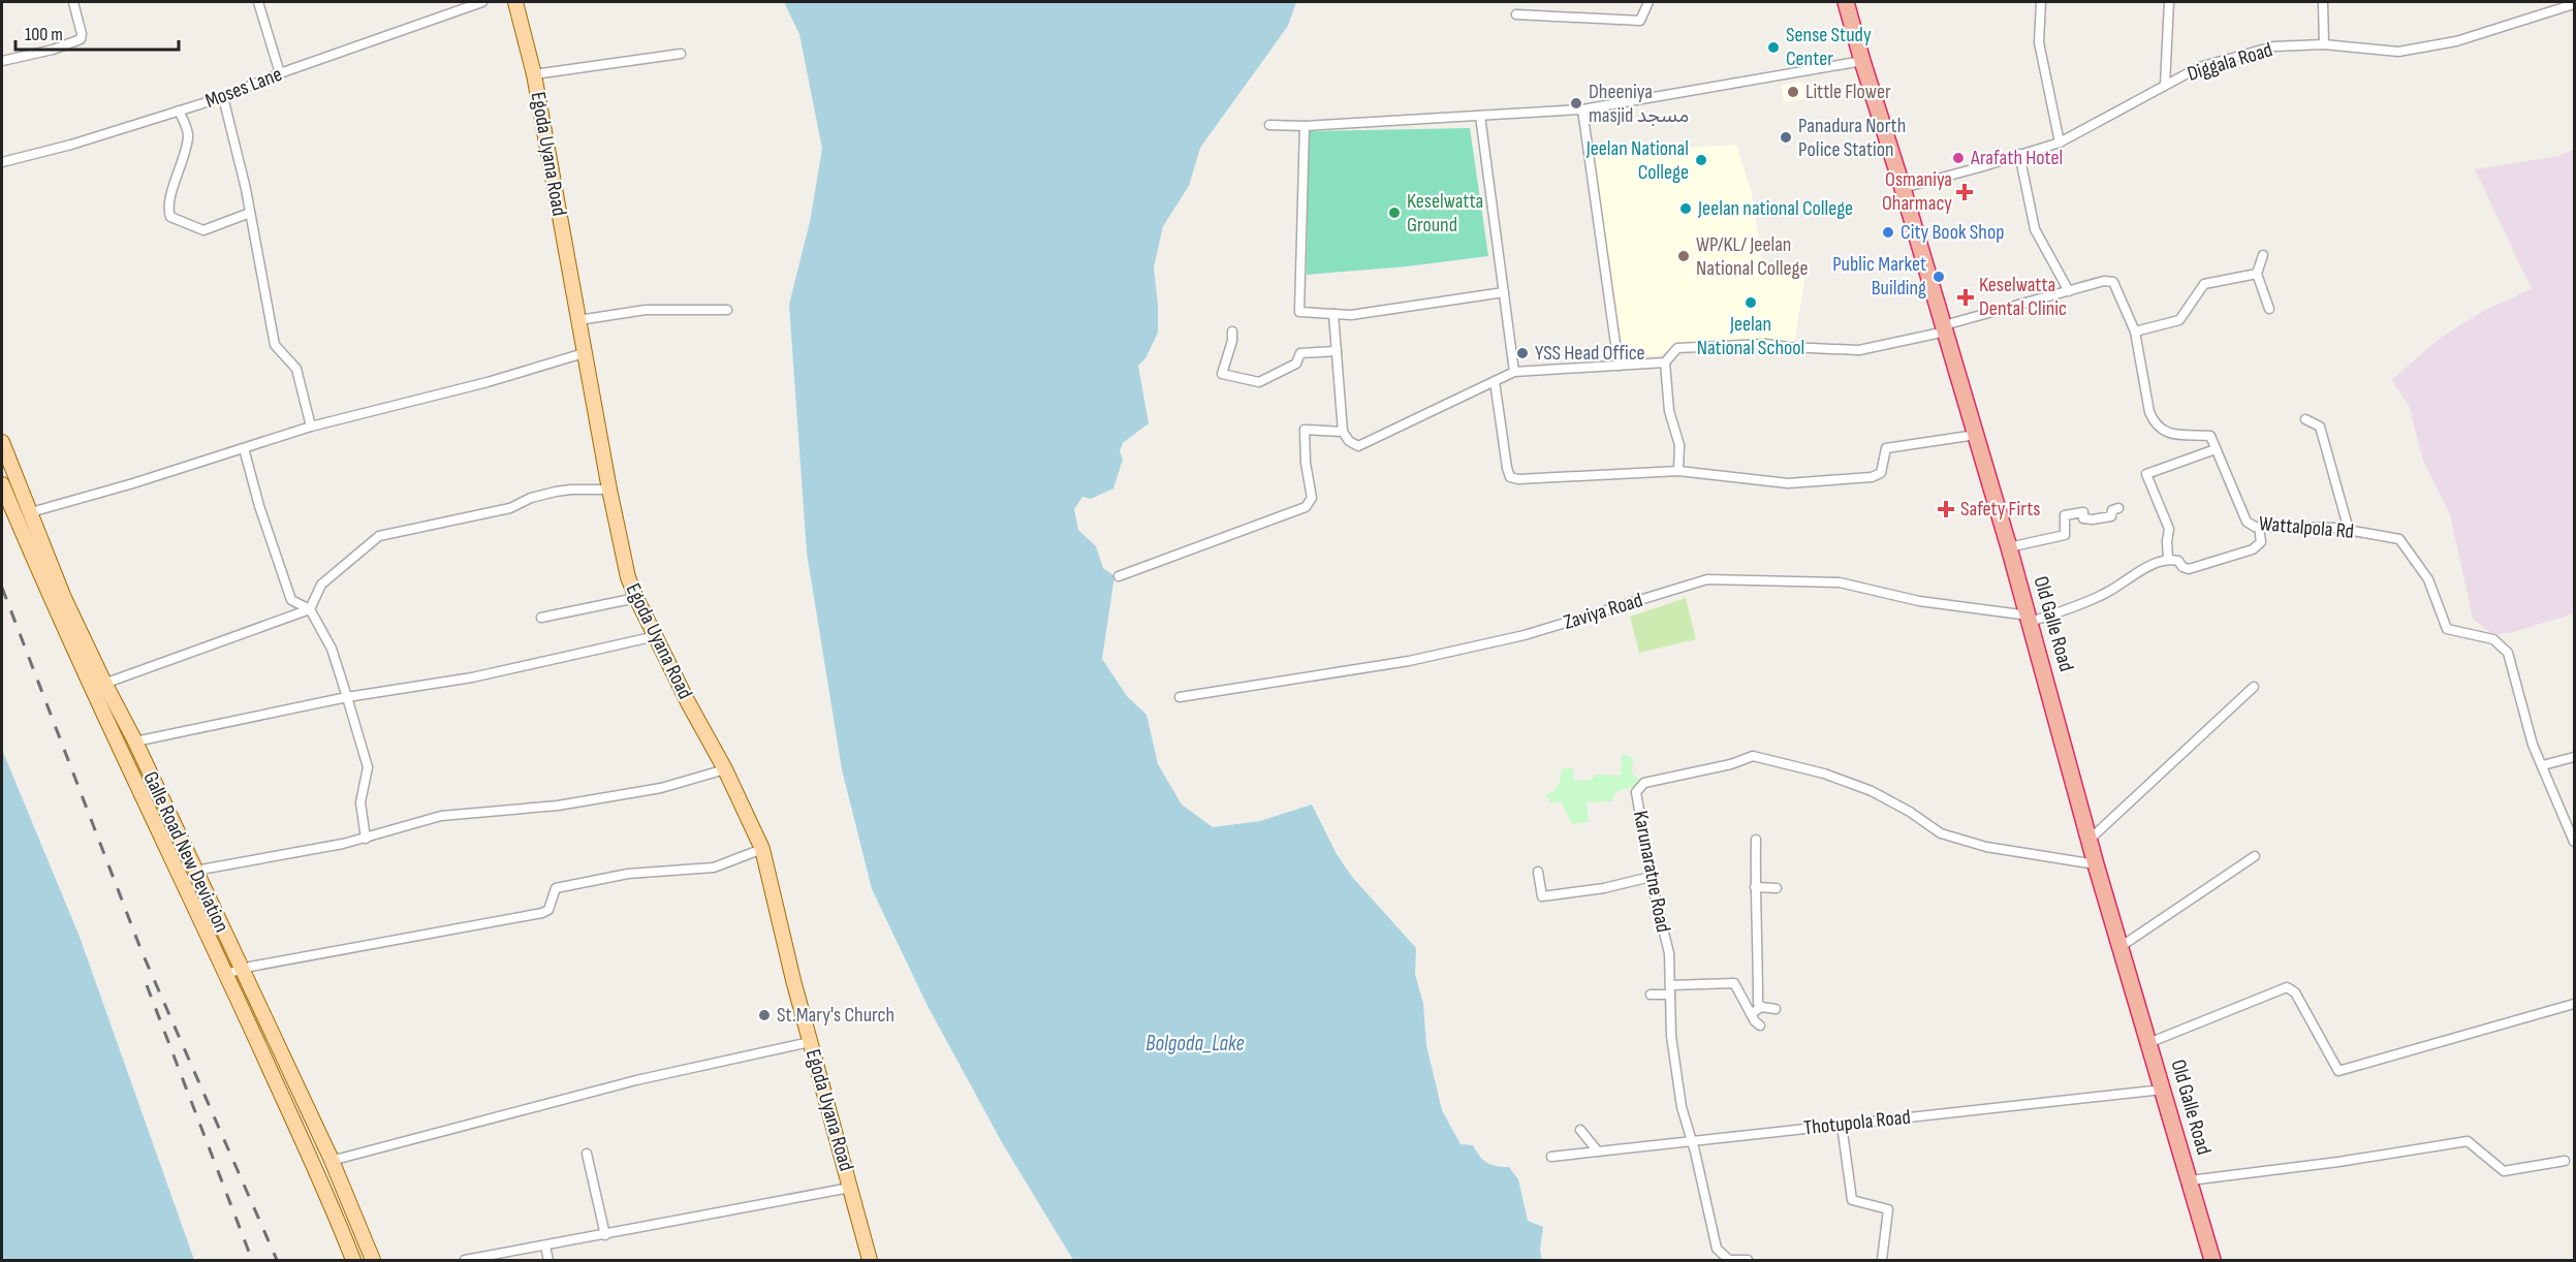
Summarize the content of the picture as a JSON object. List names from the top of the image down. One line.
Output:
{"streets":{"highway":["Old Galle Road"],"main road":["Egoda Uyana Road","Galle Road New Deviation"],"street":["Diggala Road","Moses Lane","Wattalpola Rd","Zaviya Road","Karunaratne Road","Thotupola Road"]},"crossings":[["Diggala Road","Old Galle Road"],["Zaviya Road","Old Galle Road"],["Old Galle Road","Karunaratne Road"],["Old Galle Road","Thotupola Road"],["Karunaratne Road","Thotupola Road"]],"water":["Bolgoda_Lake"],"places":{"other":["Sense Study Center","Little Flower","Dheeniya masjid مسجد","Panadura North Police Station","Arafath Hotel","Jeelan National College","Jeelan national College","Keselwatta Ground","City Book Shop","WP/KL/ Jeelan National College","Public Market Building","Jeelan National School","YSS Head Office","St.Mary's Church"],"health":["Osmaniya Oharmacy","Keselwatta Dental Clinic","Safety Firts"]},"scale_bar":"100 m"}
